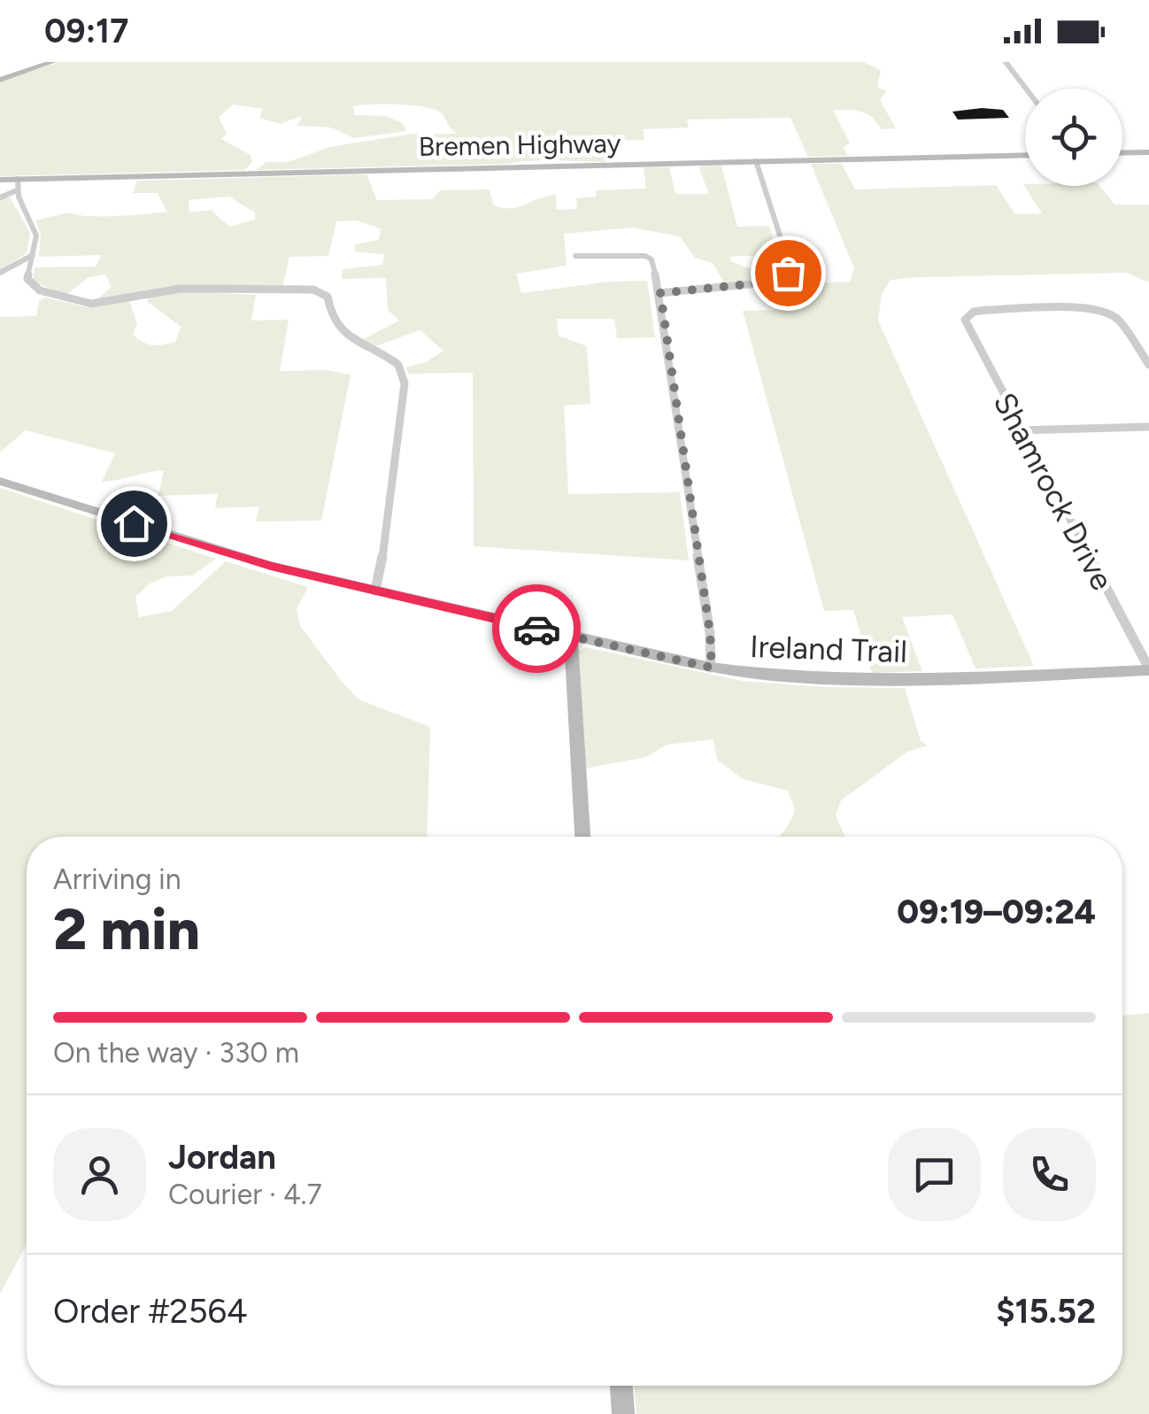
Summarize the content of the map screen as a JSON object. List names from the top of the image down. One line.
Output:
{"streets":{"main road":["Bremen Highway","Ireland Trail"],"street":["Shamrock Drive"]},"crossings":[["Shamrock Drive","Ireland Trail"]],"page":{"status":"09:17","heading":["2 min","Arriving in","09:19–09:24"],"panel":["Jordan","Courier · 4.7","Order #2564","$15.52"],"bar":"On the way · 330 m"}}
